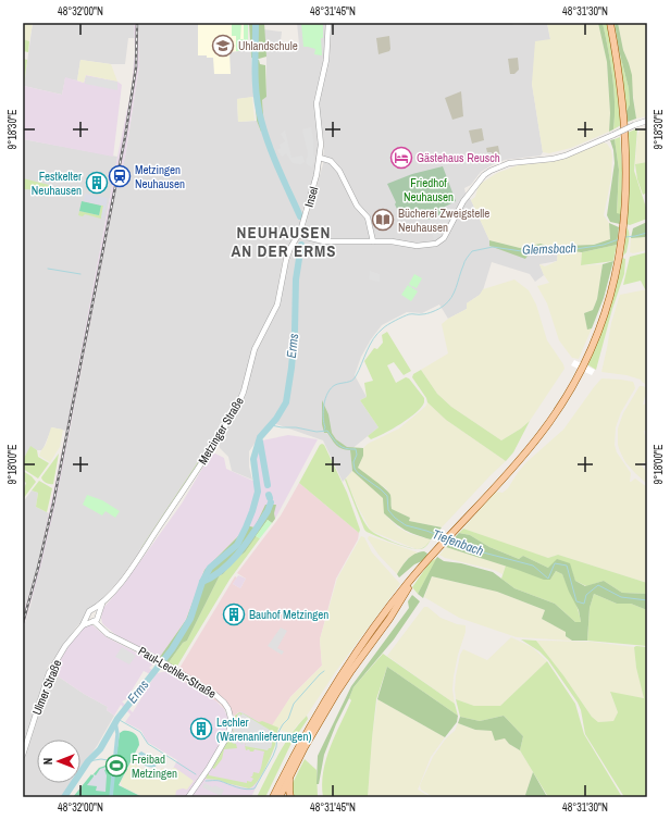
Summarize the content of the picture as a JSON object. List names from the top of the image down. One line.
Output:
{"streets":{"street":["Insel","Metzinger Straße","Paul-Lechler-Straße","Ulmer Straße"]},"crossings":[["Insel","Metzinger Straße"],["Metzinger Straße","Ulmer Straße"],["Paul-Lechler-Straße","Ulmer Straße"]],"districts":["NEUHAUSEN AN DER ERMS"],"water":["Glemsbach","Erms","Tiefenbach"],"parks":["Friedhof Neuhausen"],"places":{"school or university":["Uhlandschule"],"hotel":["Gästehaus Reusch"],"station":["Metzingen Neuhausen"],"building":["Festkelter Neuhausen","Bauhof Metzingen","Lechler (Warenanlieferungen)"],"library":["Bücherei Zweigstelle Neuhausen"],"sports":["Freibad Metzingen"]},"north":"left","coordinates":["48°32'00\"N","48°31'45\"N","48°31'30\"N","9°18'30\"E","9°18'00\"E"]}
